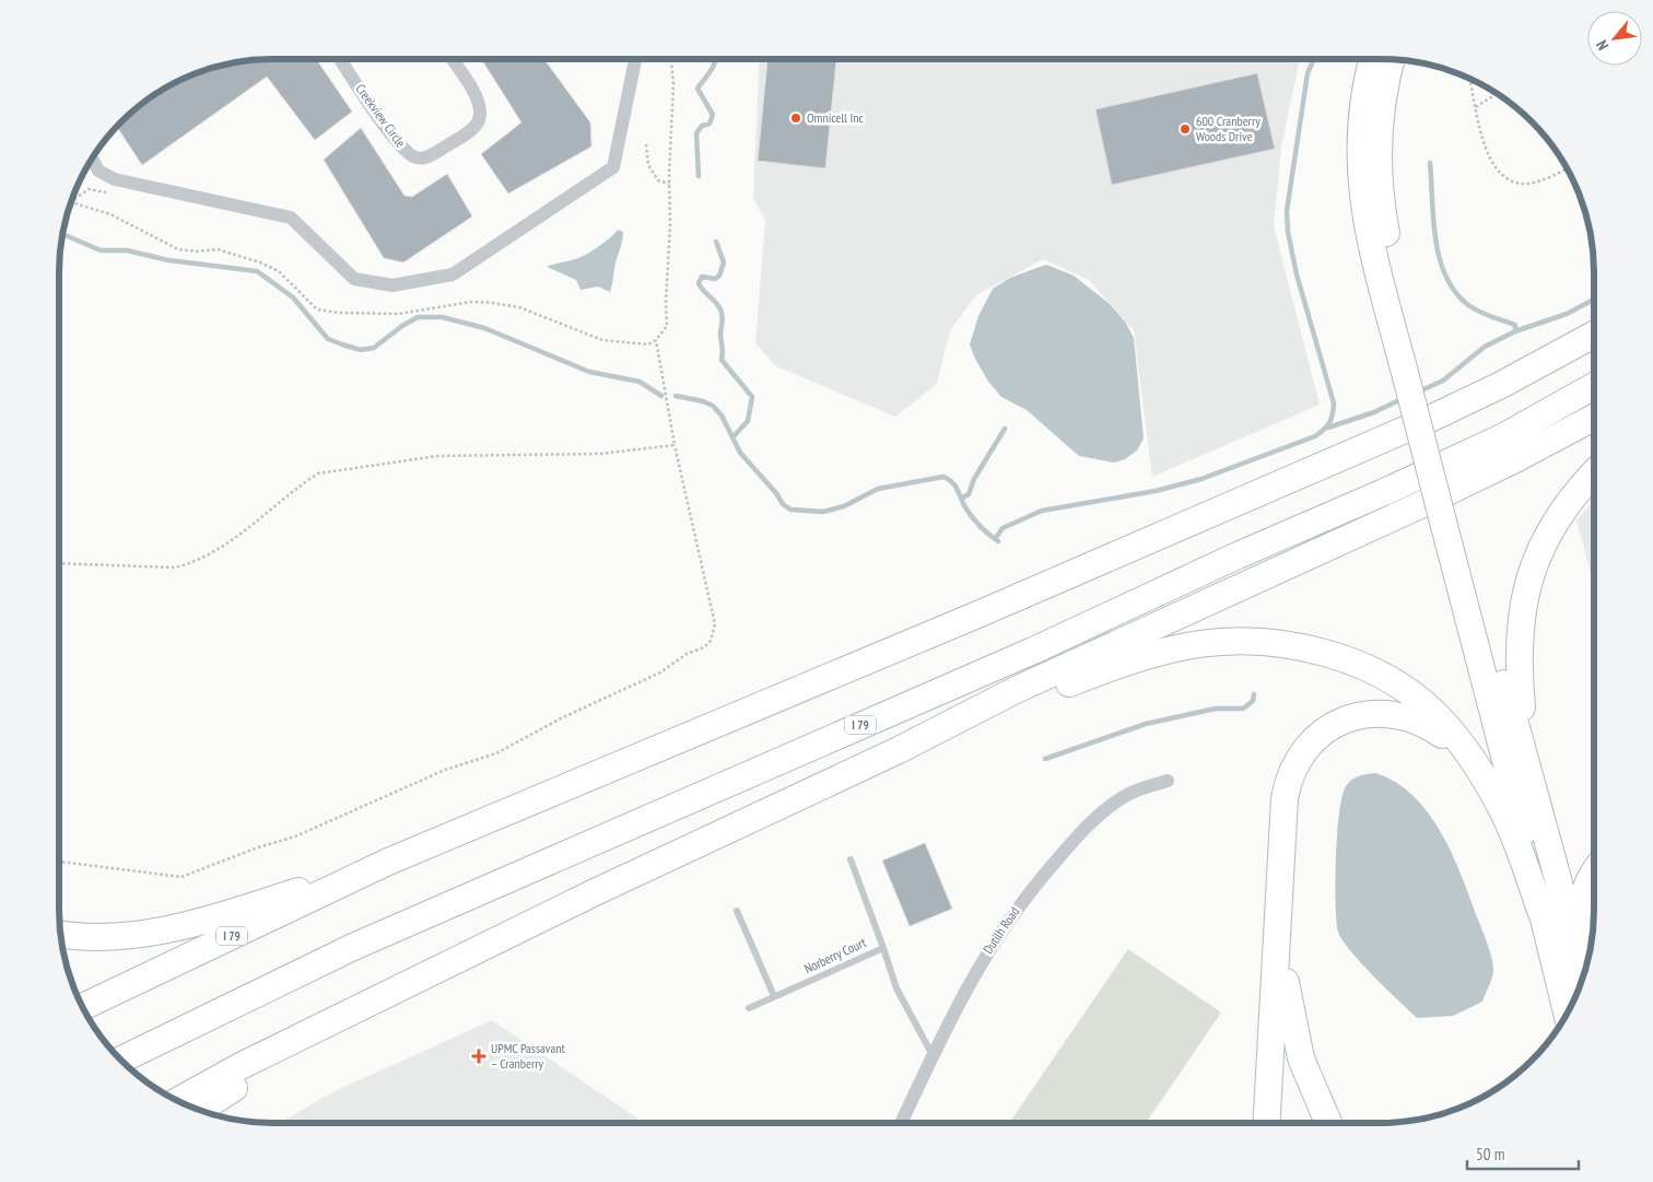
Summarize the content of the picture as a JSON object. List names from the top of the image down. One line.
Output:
{"streets":{"highway":["I 79"],"street":["Creekview Circle","Dutilh Road"],"lane":["Norberry Court"]},"crossings":[["Dutilh Road","Norberry Court"]],"places":{"other":["Omnicell Inc","600 Cranberry Woods Drive"],"health":["UPMC Passavant – Cranberry"]},"scale_bar":"50 m","north":"bottom left"}
